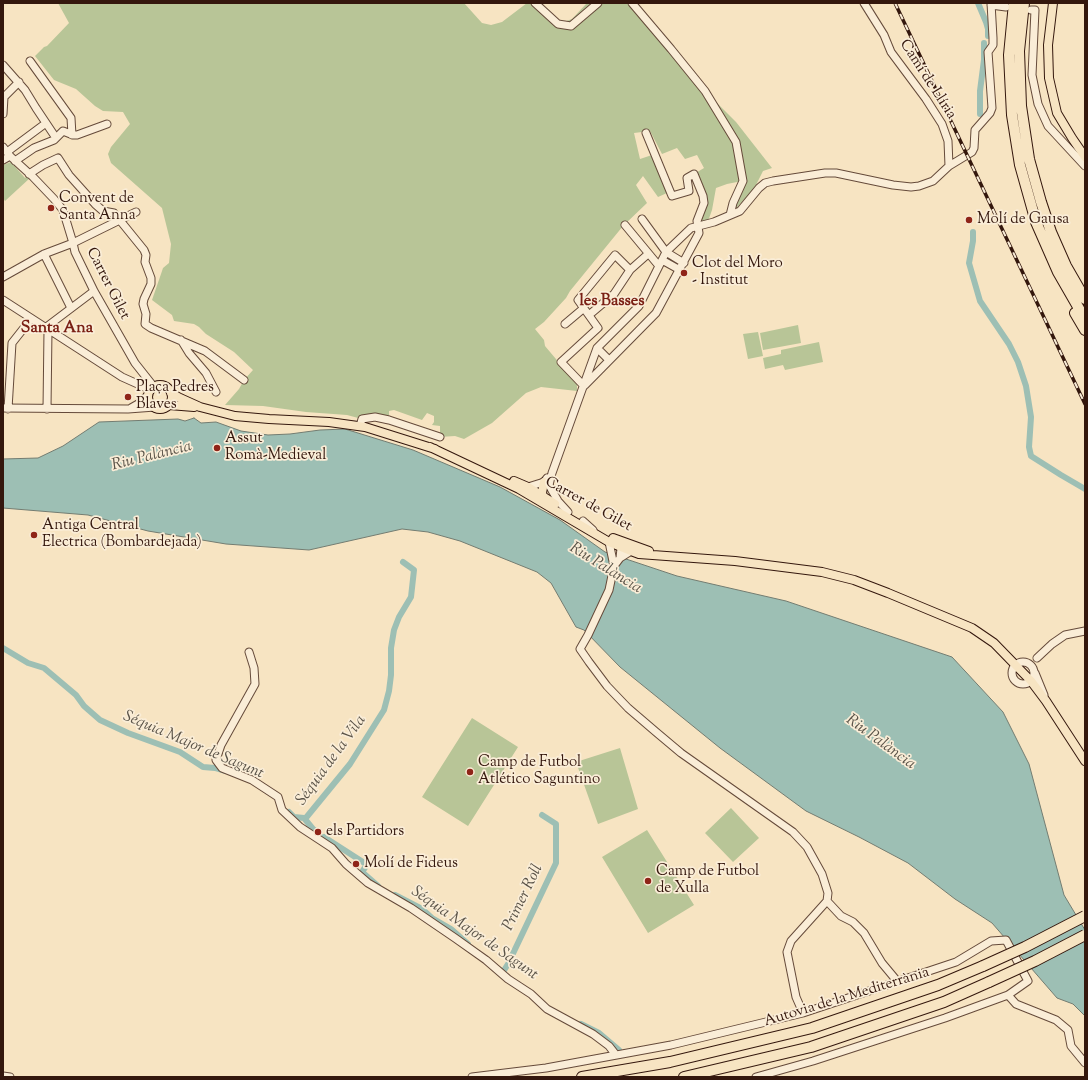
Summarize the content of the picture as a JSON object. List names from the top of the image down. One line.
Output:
{"streets":{"highway":["Autovia de la Mediterrània"],"main road":["Carrer de Gilet"],"street":["Camí de Llíria","Carrer Gilet"]},"crossings":[["Carrer Gilet","Carrer de Gilet"]],"districts":["les Basses","Santa Ana"],"water":["Riu Palància","Séquia Major de Sagunt","Séquia de la Vila","Primer Roll"],"places":["Convent de Santa Anna","Molí de Gausa","Clot del Moro - Institut","Plaça Pedres Blaves","Assut Romà-Medieval","Antiga Central Electrica (Bombardejada)","Camp de Futbol Atlético Saguntino","els Partidors","Molí de Fideus","Camp de Futbol de Xulla"]}
